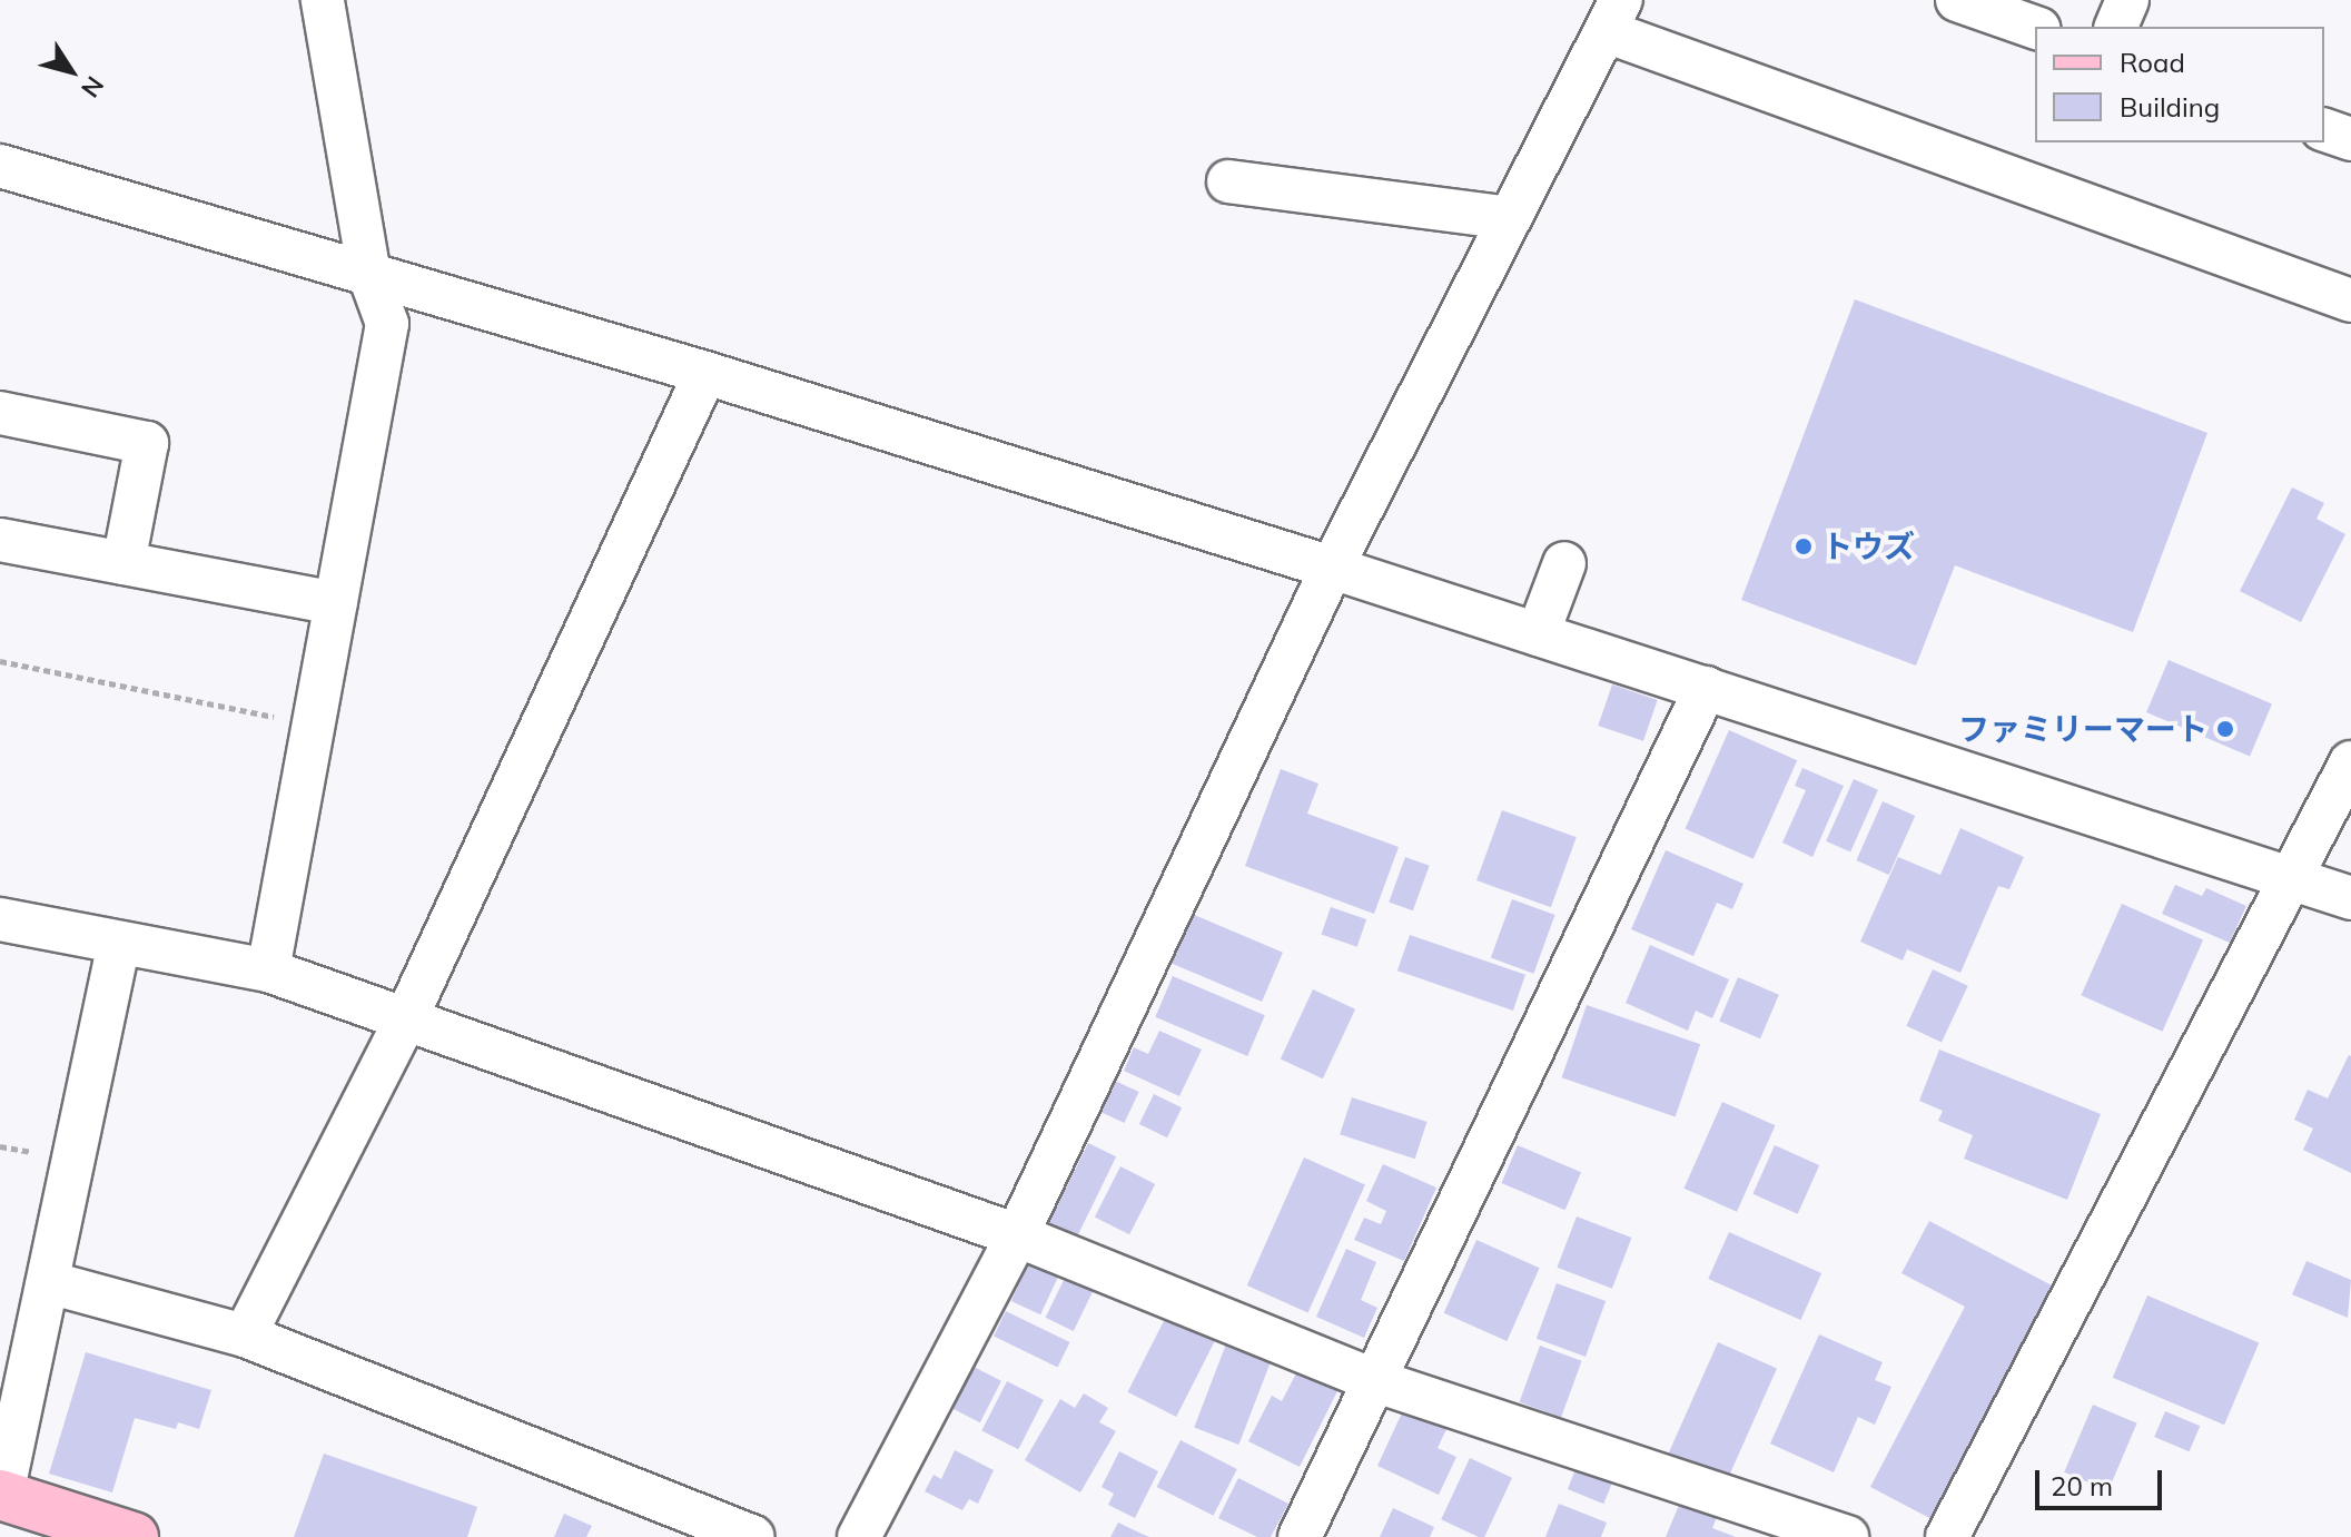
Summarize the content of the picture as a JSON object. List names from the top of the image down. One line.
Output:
{"places":["トウズ","ファミリーマート"],"legend":["Road","Building"],"scale_bar":"20 m","north":"bottom right"}
